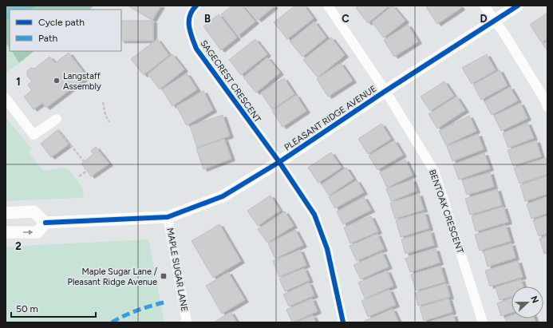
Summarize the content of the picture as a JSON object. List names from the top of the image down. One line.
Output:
{"streets":{"street":["SAGECREST CRESCENT","PLEASANT RIDGE AVENUE","BENTOAK CRESCENT","MAPLE SUGAR LANE"]},"crossings":[["SAGECREST CRESCENT","PLEASANT RIDGE AVENUE"],["PLEASANT RIDGE AVENUE","BENTOAK CRESCENT"],["PLEASANT RIDGE AVENUE","MAPLE SUGAR LANE"]],"places":{"other":["Langstaff Assembly"],"transit":["Maple Sugar Lane / Pleasant Ridge Avenue"]},"legend":["Cycle path","Path"],"scale_bar":"50 m","north":"right","grid":{"columns":["B","C","D"],"rows":["1","2"]}}
